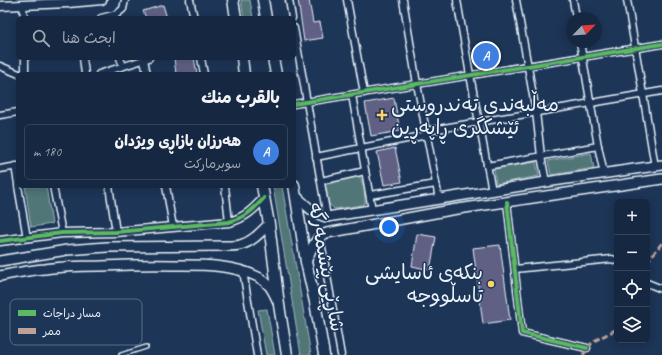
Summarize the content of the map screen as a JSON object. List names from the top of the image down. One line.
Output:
{"streets":{"highway":["شاڕێی پێشمەرگە"]},"places":{"health":["مەڵبەندی تەندروستی ئێشکگری ڕاپەڕین"],"other":["بنکەی ئاسایشی تاسڵووجە"]},"legend":["مسار دراجات","ممر"],"north":"top right","page":{"search":"ابحث هنا","pins":"A","heading":"بالقرب منك","list":[{"mark":"A","name":"ھەرزان بازاڕی ویژدان","note":"سوبرماركت","value":"180 m"}],"map_buttons":["+","−"]}}
